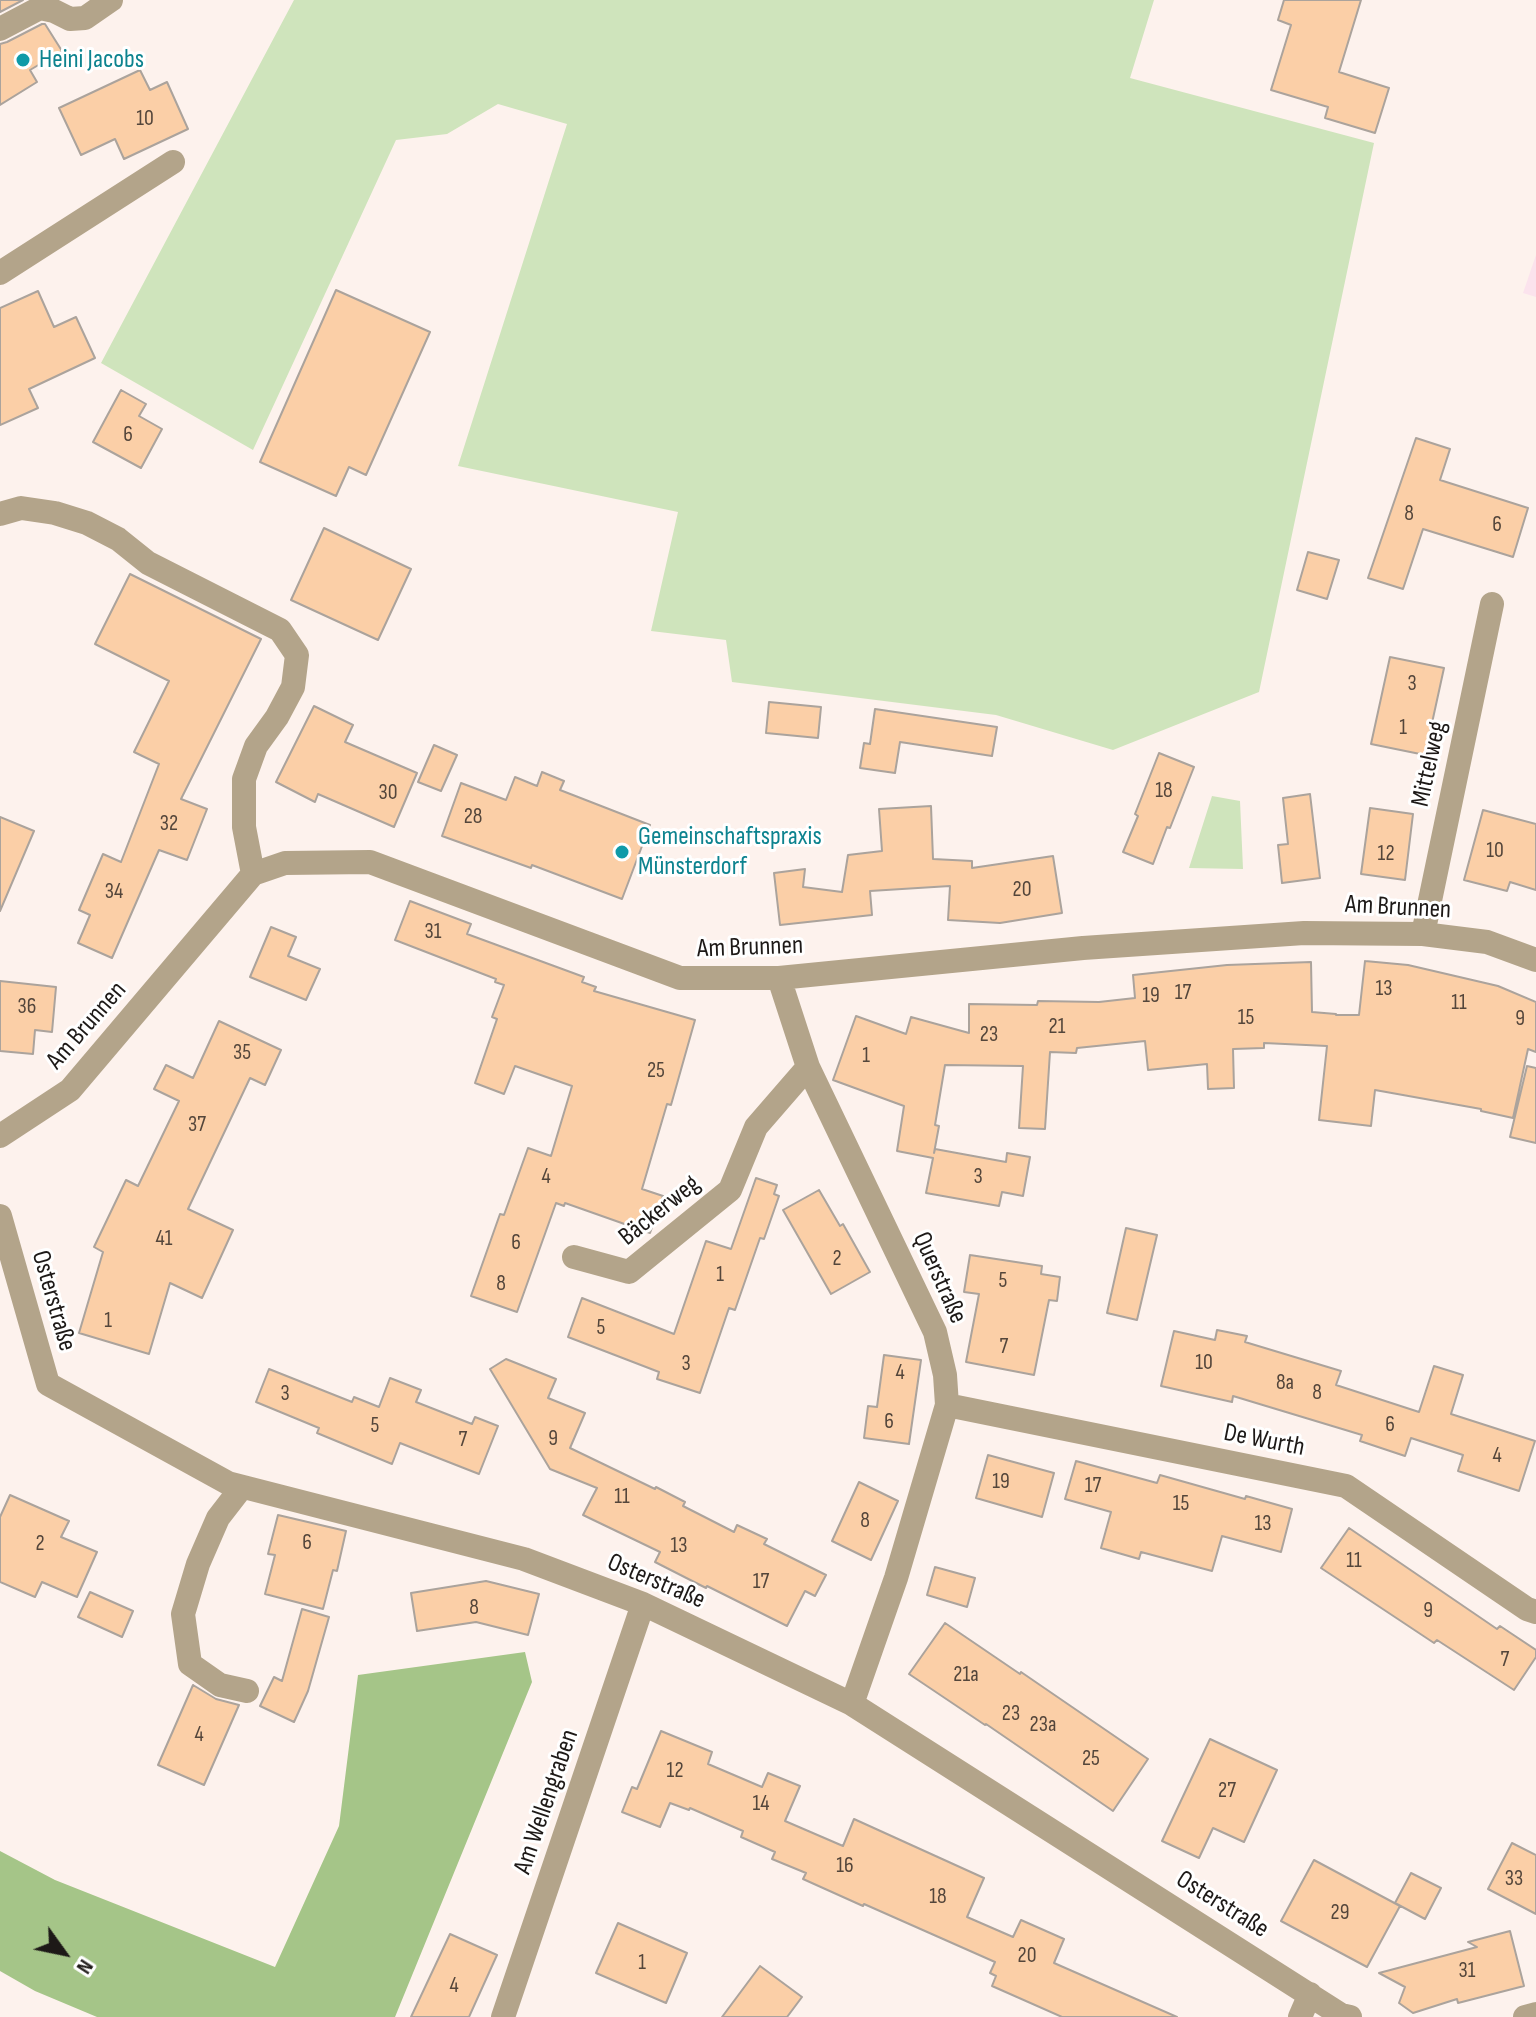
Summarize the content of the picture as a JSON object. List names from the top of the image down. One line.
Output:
{"streets":{"street":["Mittelweg","Am Brunnen","Bäckerweg","Querstraße","Osterstraße","De Wurth","Am Wellengraben"]},"crossings":[["Mittelweg","Am Brunnen"],["Am Brunnen","Querstraße"],["Bäckerweg","Querstraße"],["Querstraße","Osterstraße"],["Querstraße","De Wurth"],["Osterstraße","Am Wellengraben"]],"places":["Heini Jacobs","Gemeinschaftspraxis Münsterdorf"],"house_numbers":["10","6","8","6","3","1","18","30","28","32","10","12","20","34","31","13","17","19","11","36","15","9","21","23","35","1","25","37","4","3","41","6","2","1","5","8","1","5","7","10","3","4","8a","8","3","6","6","5","9","7","4","19","17","11","15","8","13","6","2","13","11","17","8","9","7","21a","23","23a","4","25","12","27","14","16","33","18","29","20","1","31","4"],"north":"bottom right"}
